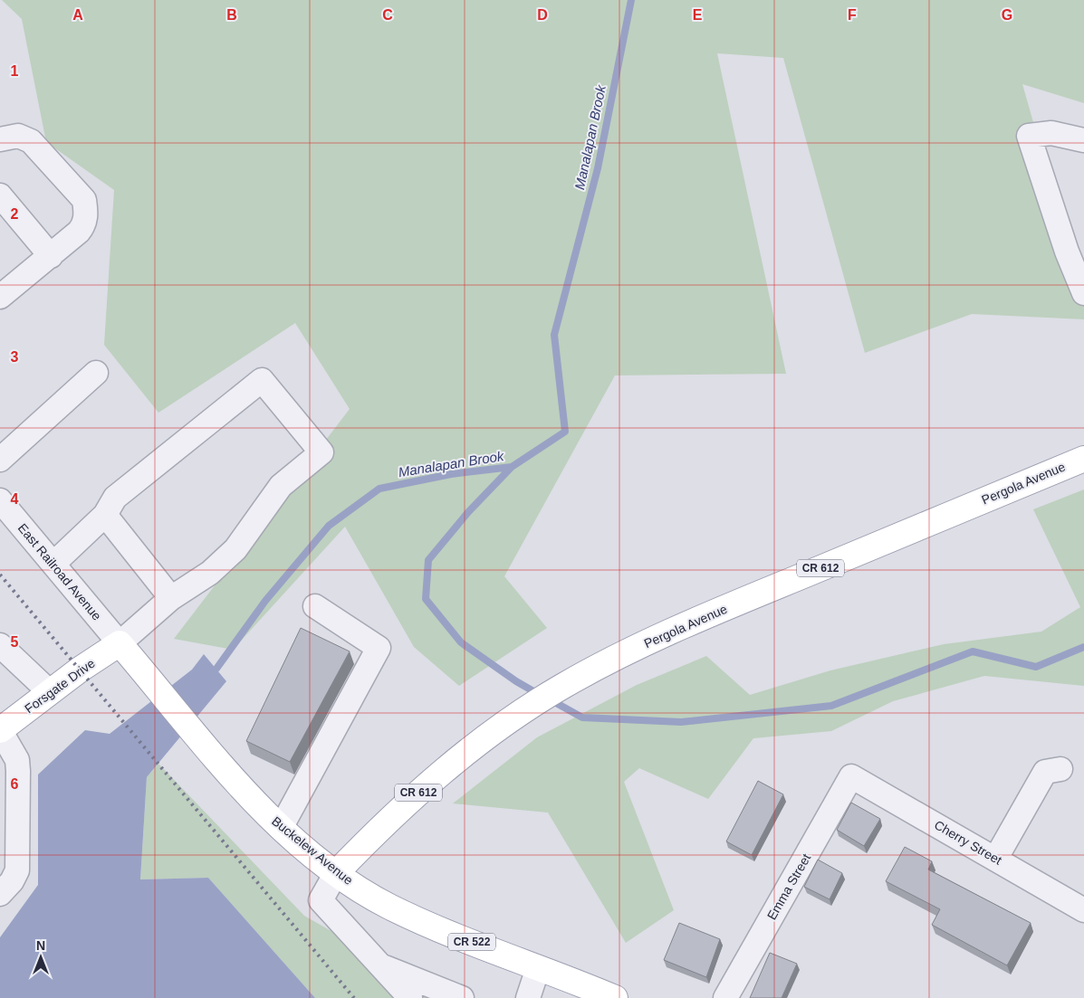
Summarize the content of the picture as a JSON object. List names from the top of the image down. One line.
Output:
{"streets":{"main road":["Pergola Avenue","CR 612","Forsgate Drive","Buckelew Avenue","CR 522"],"street":["East Railroad Avenue","Cherry Street","Emma Street"]},"crossings":[["Pergola Avenue","Buckelew Avenue"],["East Railroad Avenue","Forsgate Drive"],["East Railroad Avenue","Buckelew Avenue"],["Forsgate Drive","Buckelew Avenue"],["Cherry Street","Emma Street"]],"water":["Manalapan Brook"],"north":"top","grid":{"columns":["A","B","C","D","E","F","G"],"rows":["1","2","3","4","5","6"]}}
